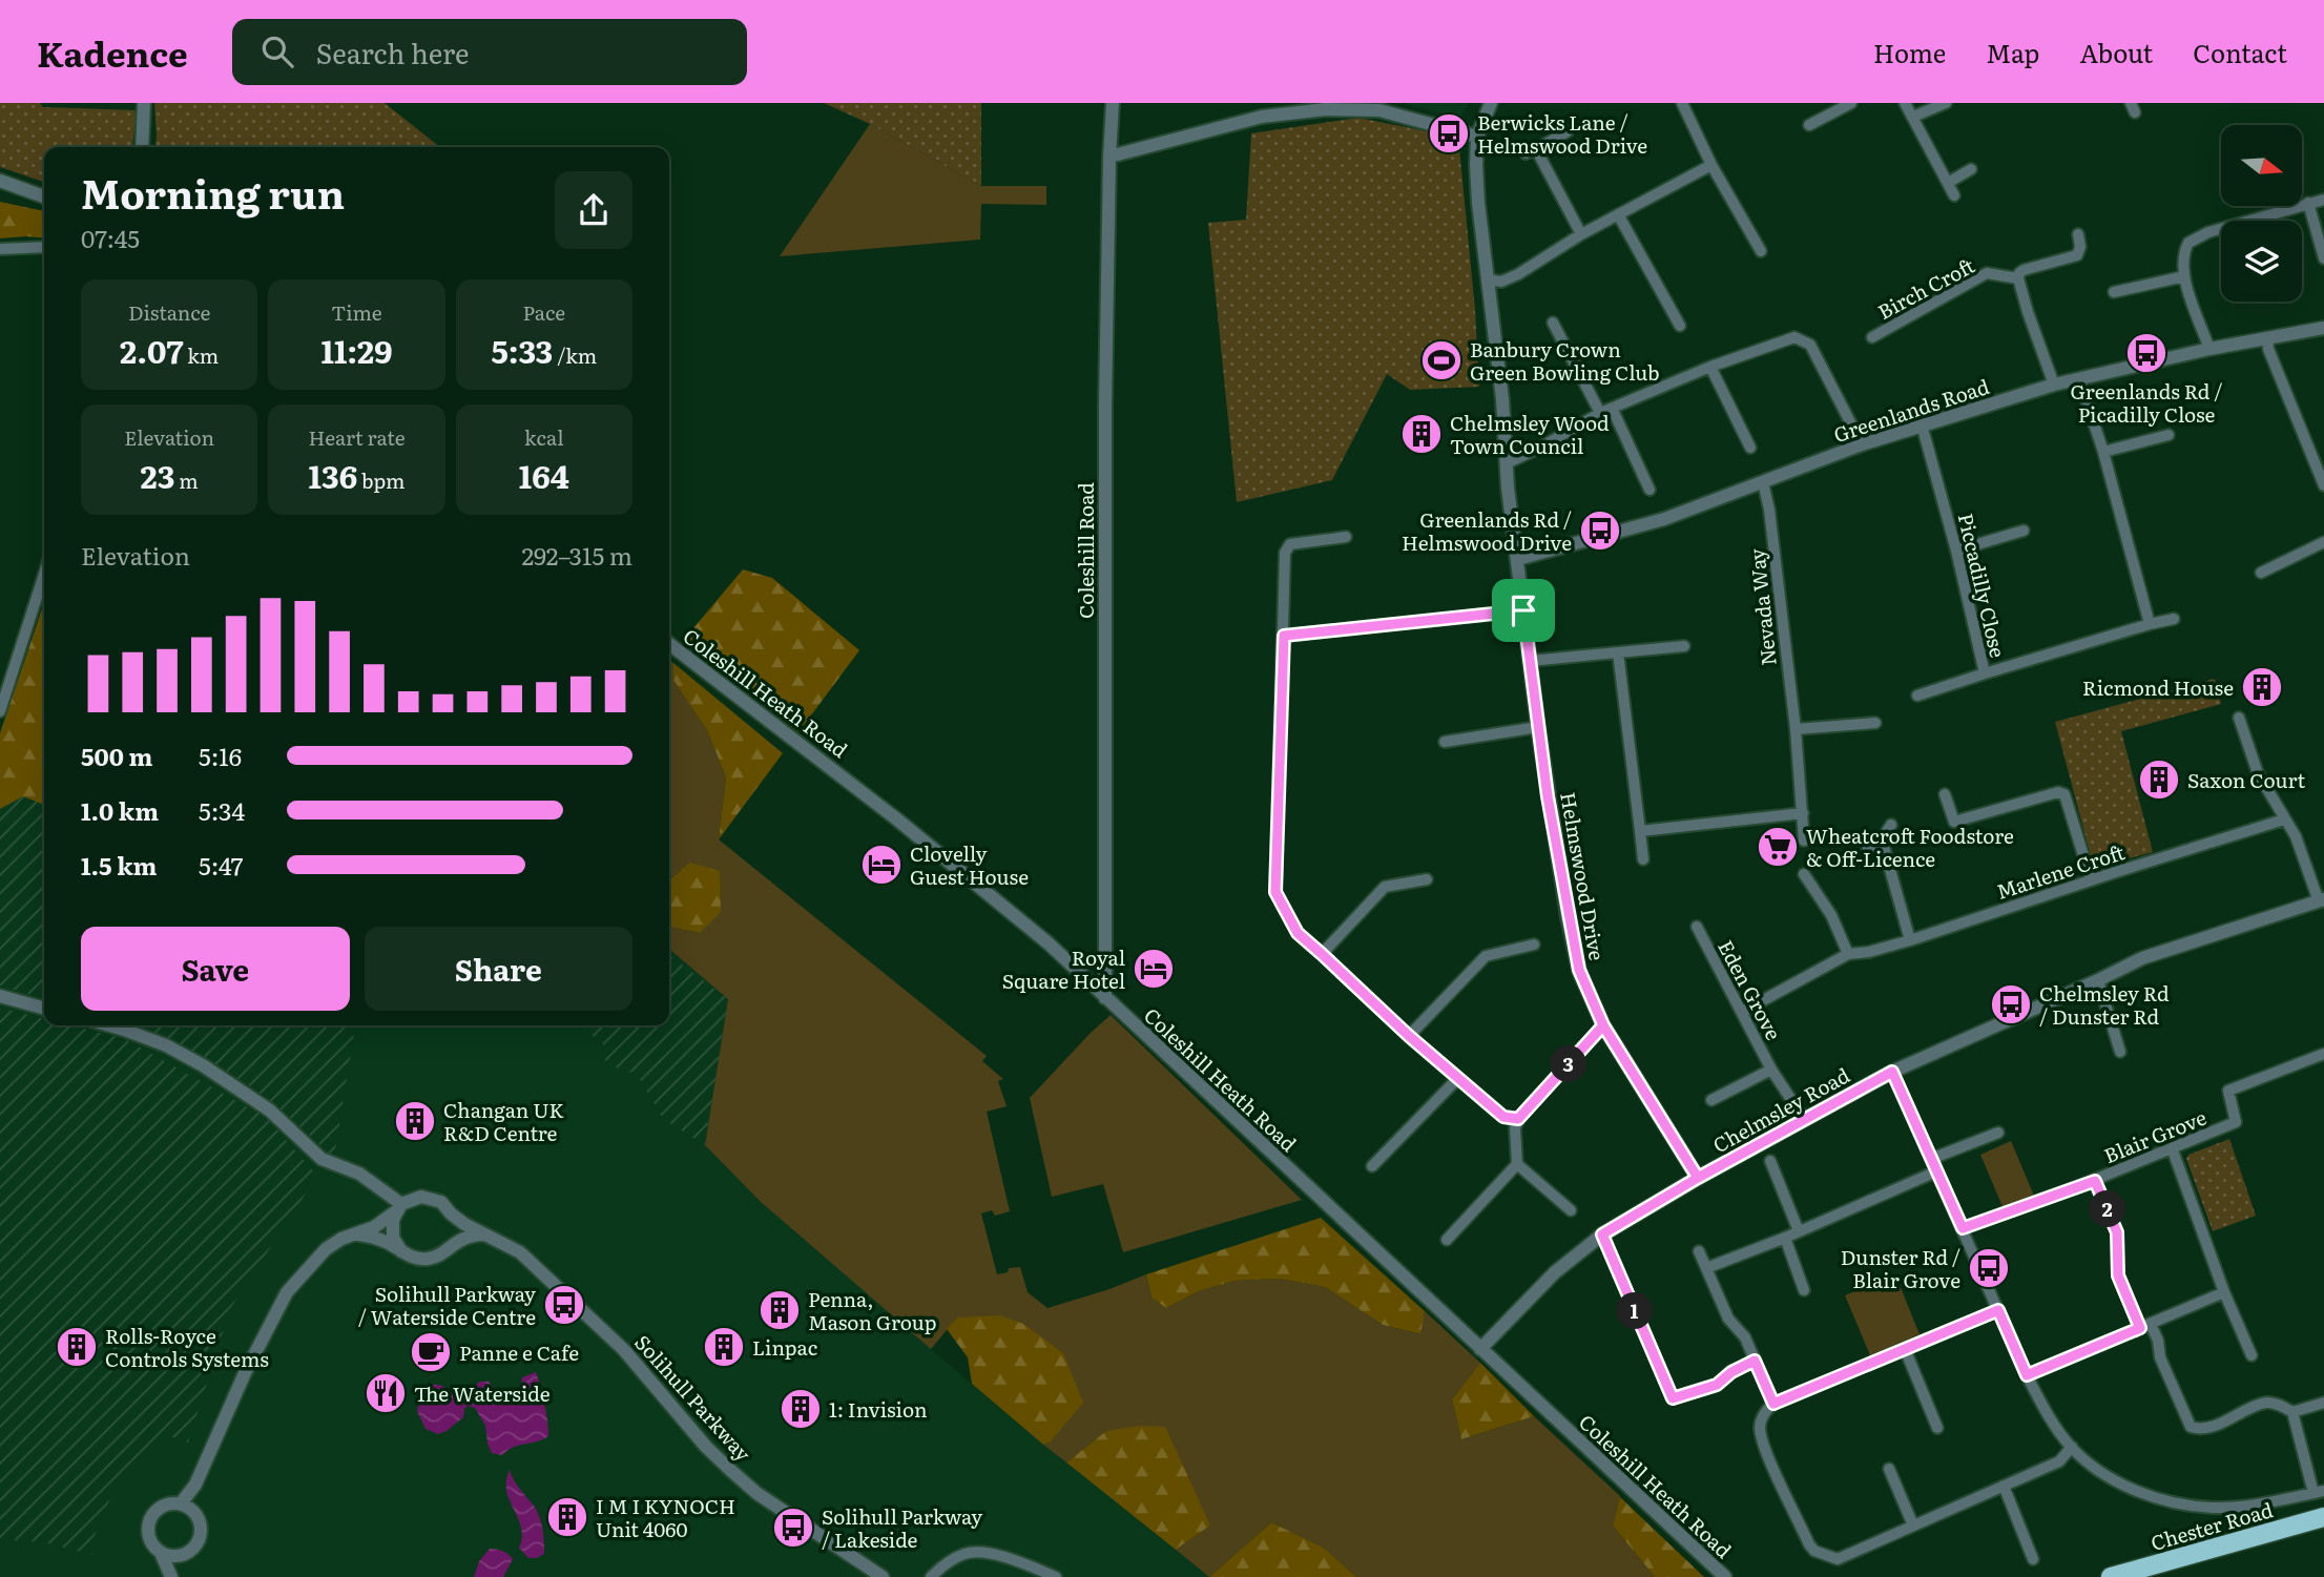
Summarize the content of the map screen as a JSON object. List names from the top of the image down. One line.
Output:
{"streets":{"highway":["Chester Road"],"street":["Birch Croft","Greenlands Road","Coleshill Road","Piccadilly Close","Nevada Way","Coleshill Heath Road","Marlene Croft","Helmswood Drive","Eden Grove","Chelmsley Road","Blair Grove","Solihull Parkway"]},"crossings":[["Greenlands Road","Piccadilly Close"],["Greenlands Road","Nevada Way"],["Greenlands Road","Helmswood Drive"],["Coleshill Road","Coleshill Heath Road"],["Coleshill Heath Road","Chelmsley Road"],["Marlene Croft","Eden Grove"],["Helmswood Drive","Chelmsley Road"],["Eden Grove","Chelmsley Road"]],"places":{"bus stop":["Berwicks Lane / Helmswood Drive","Greenlands Rd / Picadilly Close","Greenlands Rd / Helmswood Drive","Chelmsley Rd / Dunster Rd","Dunster Rd / Blair Grove","Solihull Parkway / Waterside Centre","Solihull Parkway / Lakeside"],"sports":["Banbury Crown Green Bowling Club"],"building":["Chelmsley Wood Town Council","Ricmond House","Saxon Court","Changan UK R&D Centre","Penna, Mason Group","Rolls-Royce Controls Systems","Linpac","1: Invision","I M I KYNOCH Unit 4060"],"supermarket":["Wheatcroft Foodstore & Off-Licence"],"hotel":["Clovelly Guest House","Royal Square Hotel"],"cafe":["Panne e Cafe"],"restaurant":["The Waterside"]},"north":"right","page":{"header":"Kadence","search":"Search here","nav":["Home","Map","About","Contact"],"heading":["Morning run","07:45"],"stats":[["Distance","2.07 km"],["Time","11:29"],["Pace","5:33 /km"],["Elevation","23 m"],["Heart rate","136 bpm"],["kcal","164"]],"chart":["Elevation","292–315 m"],"list":[{"name":"500 m","note":"5:16"},{"name":"1.0 km","note":"5:34"},{"name":"1.5 km","note":"5:47"}],"buttons":["Save","Share"],"pins":["3","2","1"]}}
